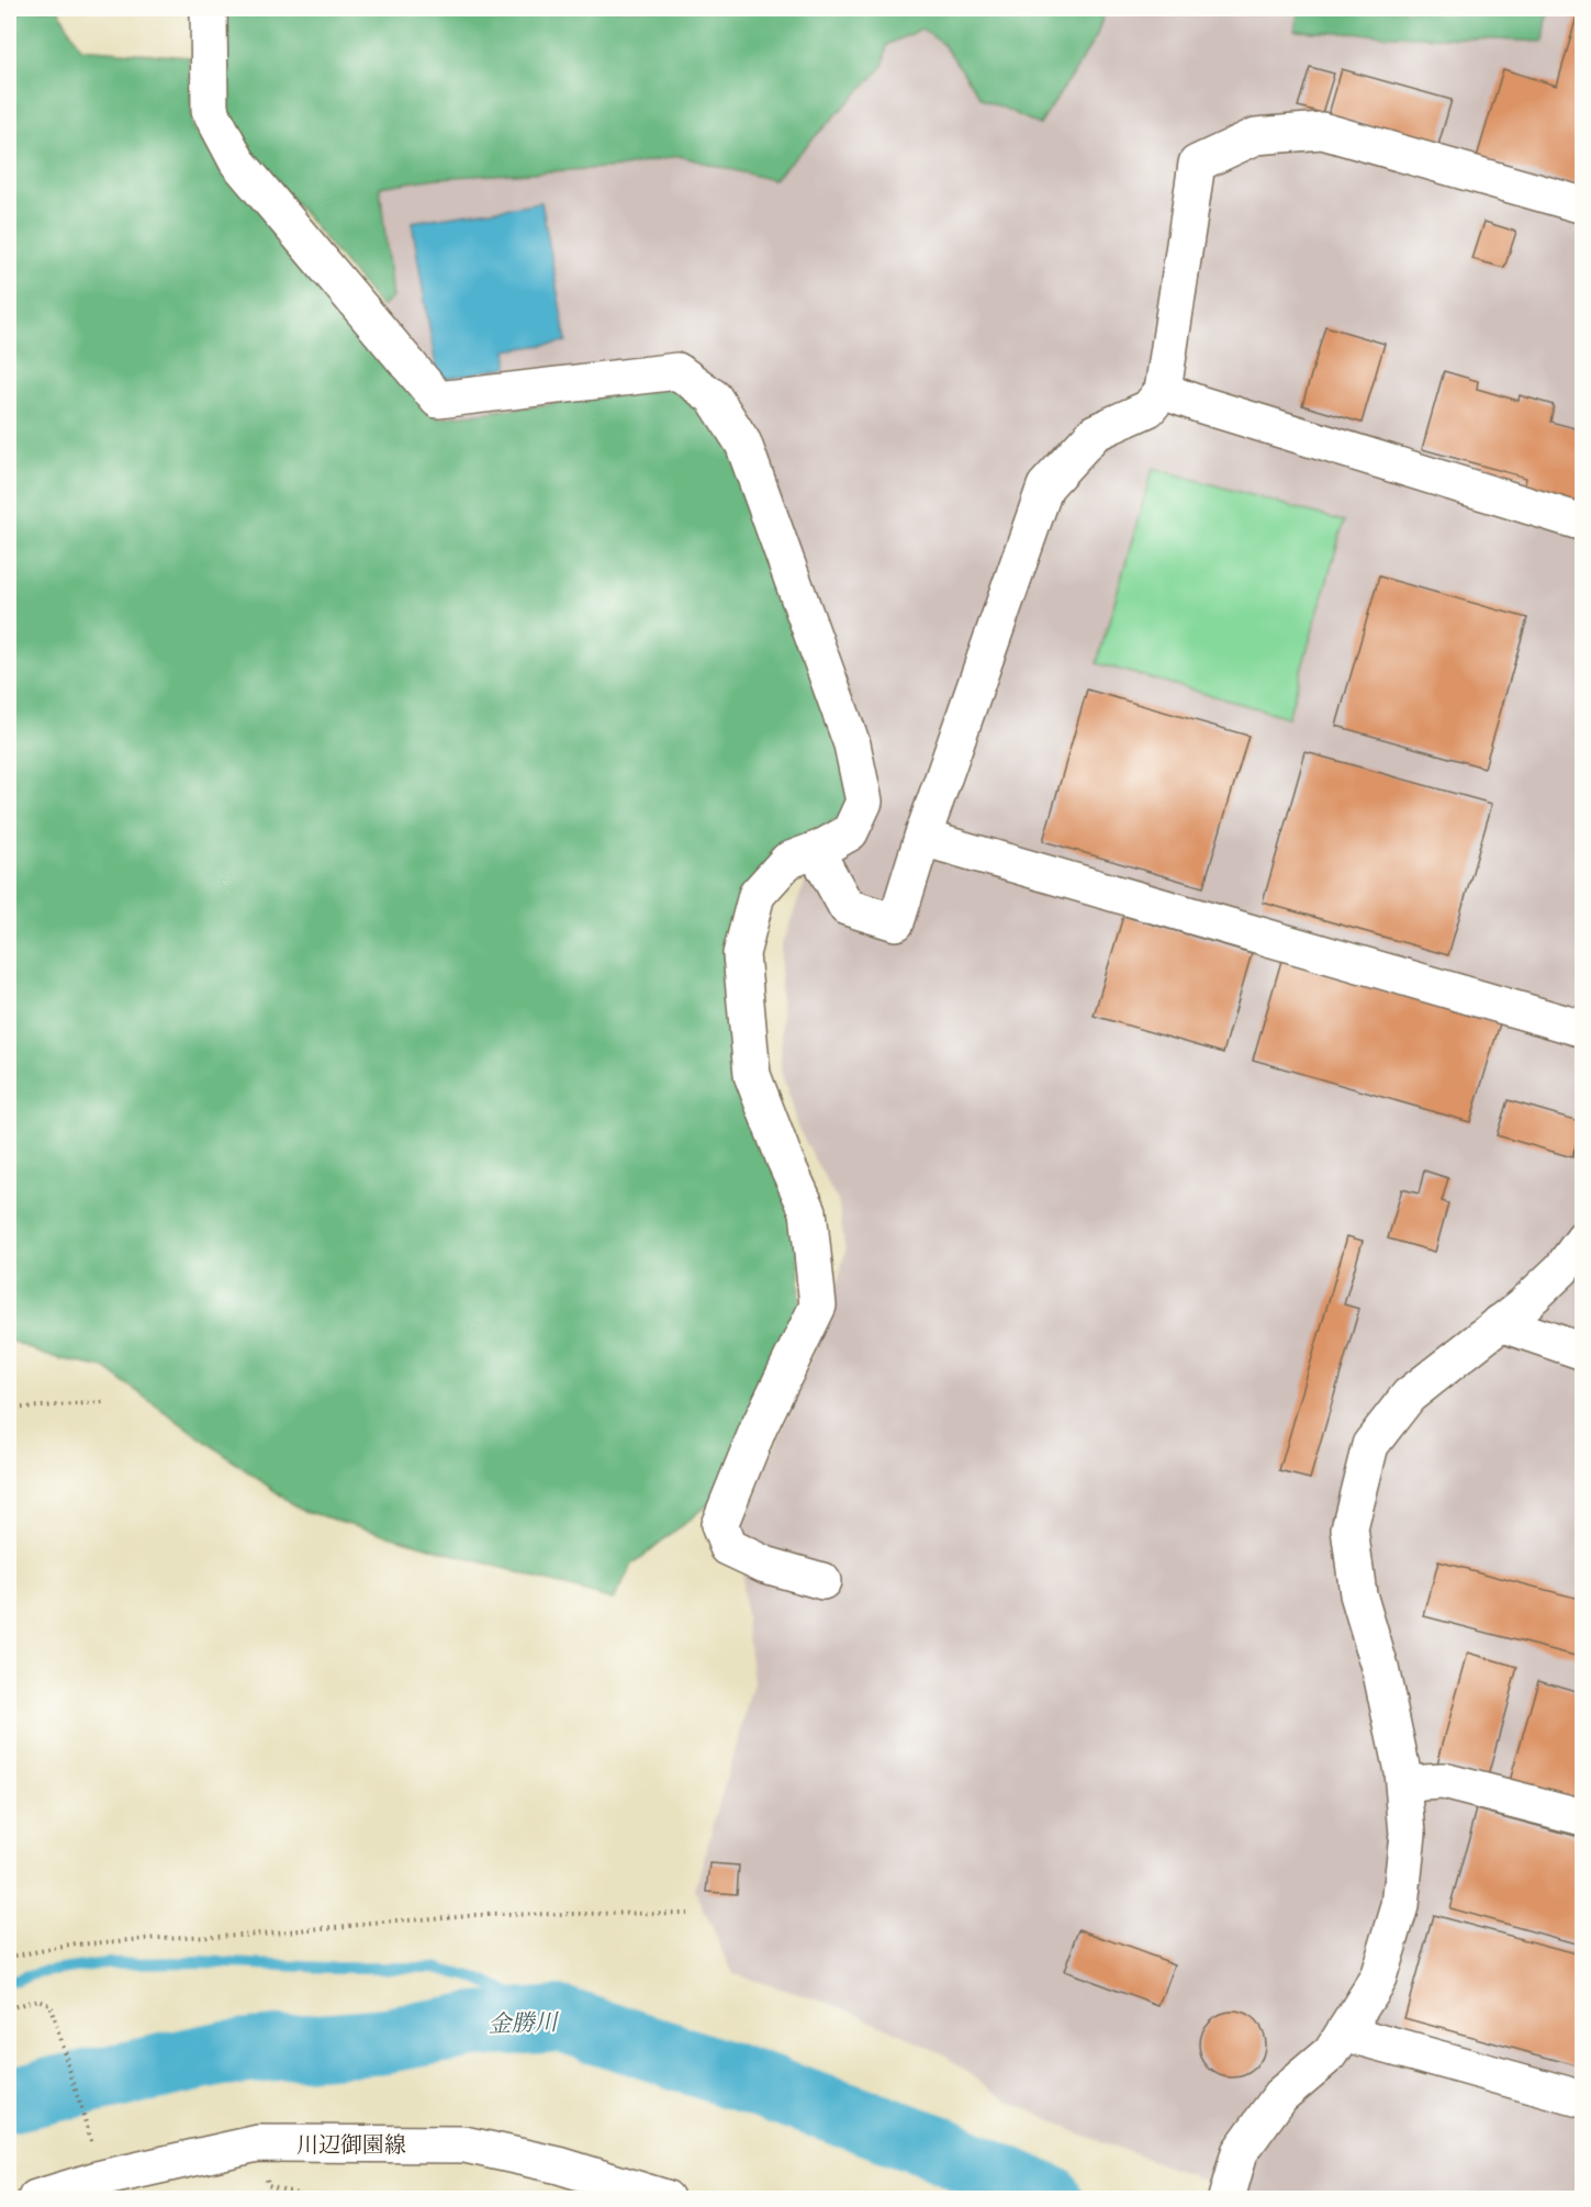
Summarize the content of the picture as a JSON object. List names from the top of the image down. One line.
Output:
{"streets":{"main road":["川辺御園線"]},"water":["金勝川"]}
